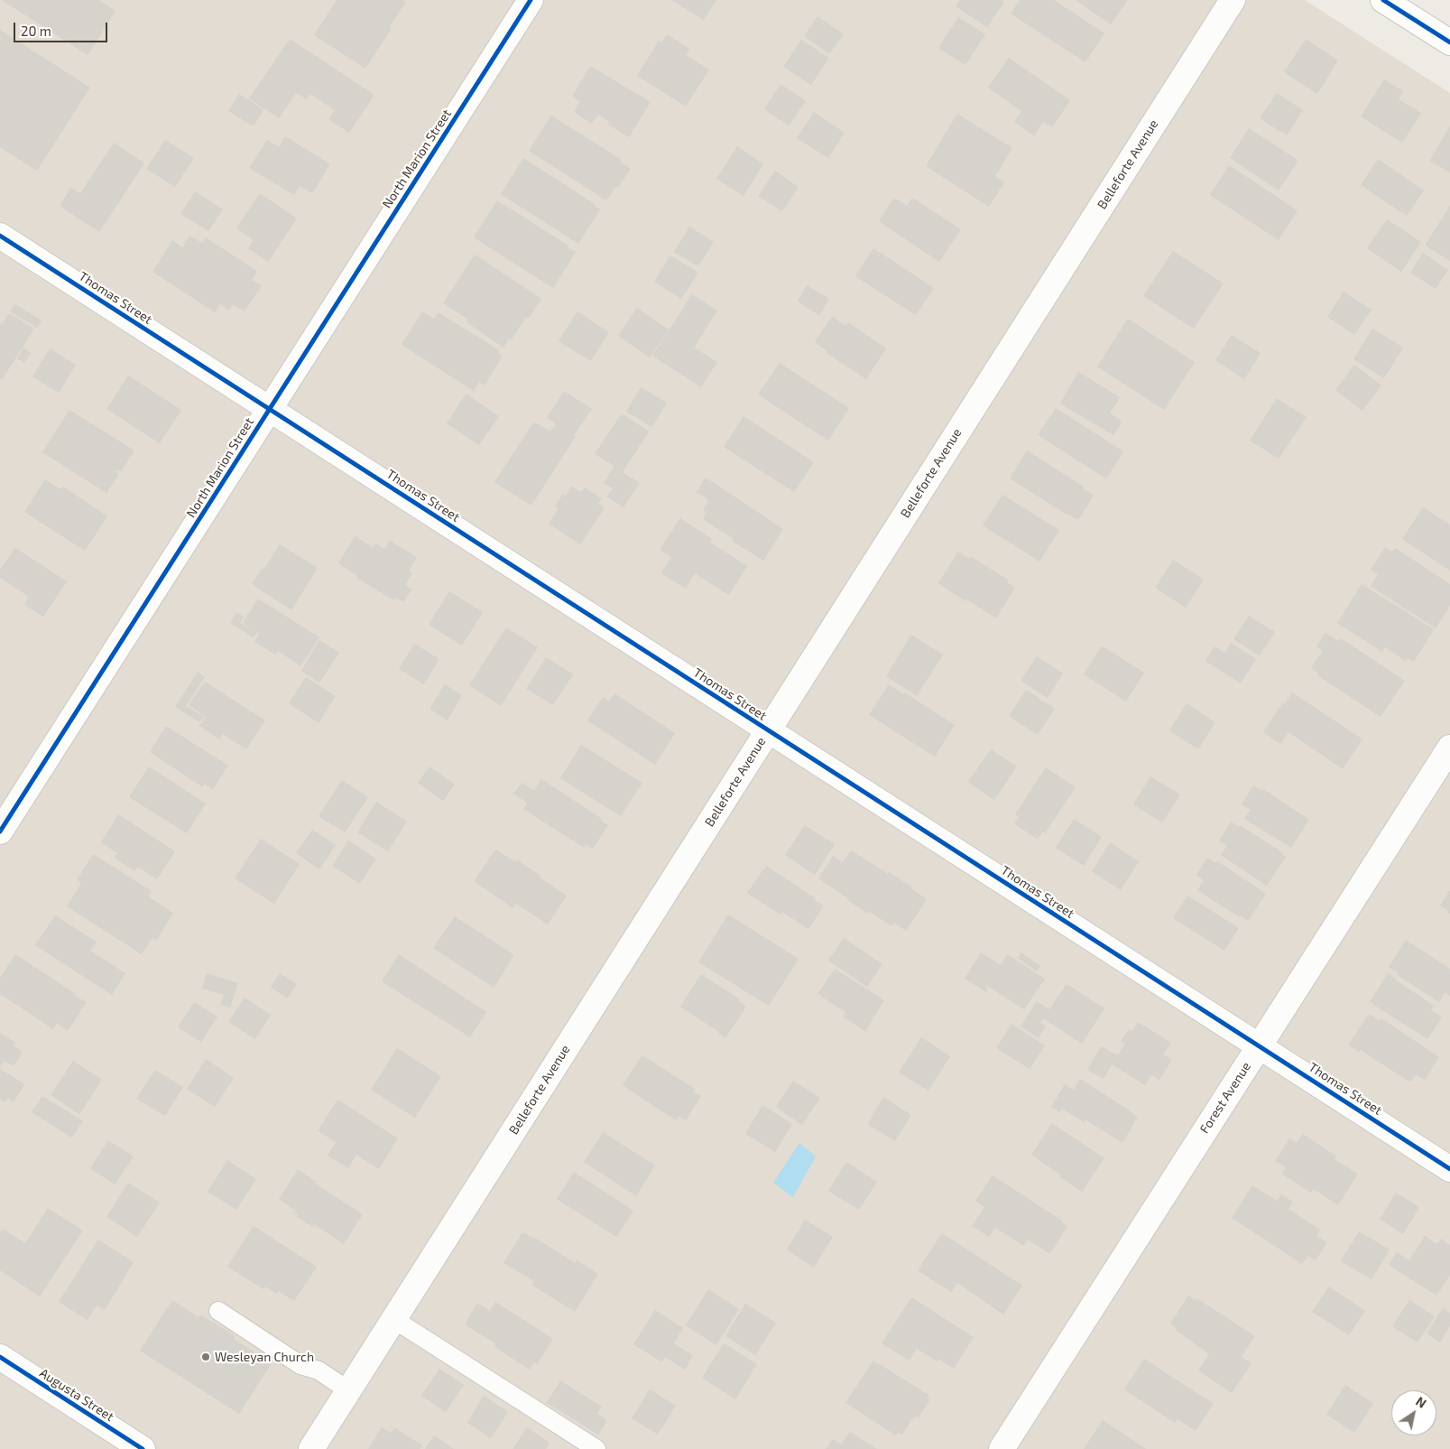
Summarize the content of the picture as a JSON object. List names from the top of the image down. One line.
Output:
{"streets":{"street":["North Marion Street","Belleforte Avenue","Thomas Street","Forest Avenue","Augusta Street"]},"crossings":[["North Marion Street","Thomas Street"],["Belleforte Avenue","Thomas Street"],["Thomas Street","Forest Avenue"]],"places":["Wesleyan Church"],"scale_bar":"20 m","north":"top right"}
